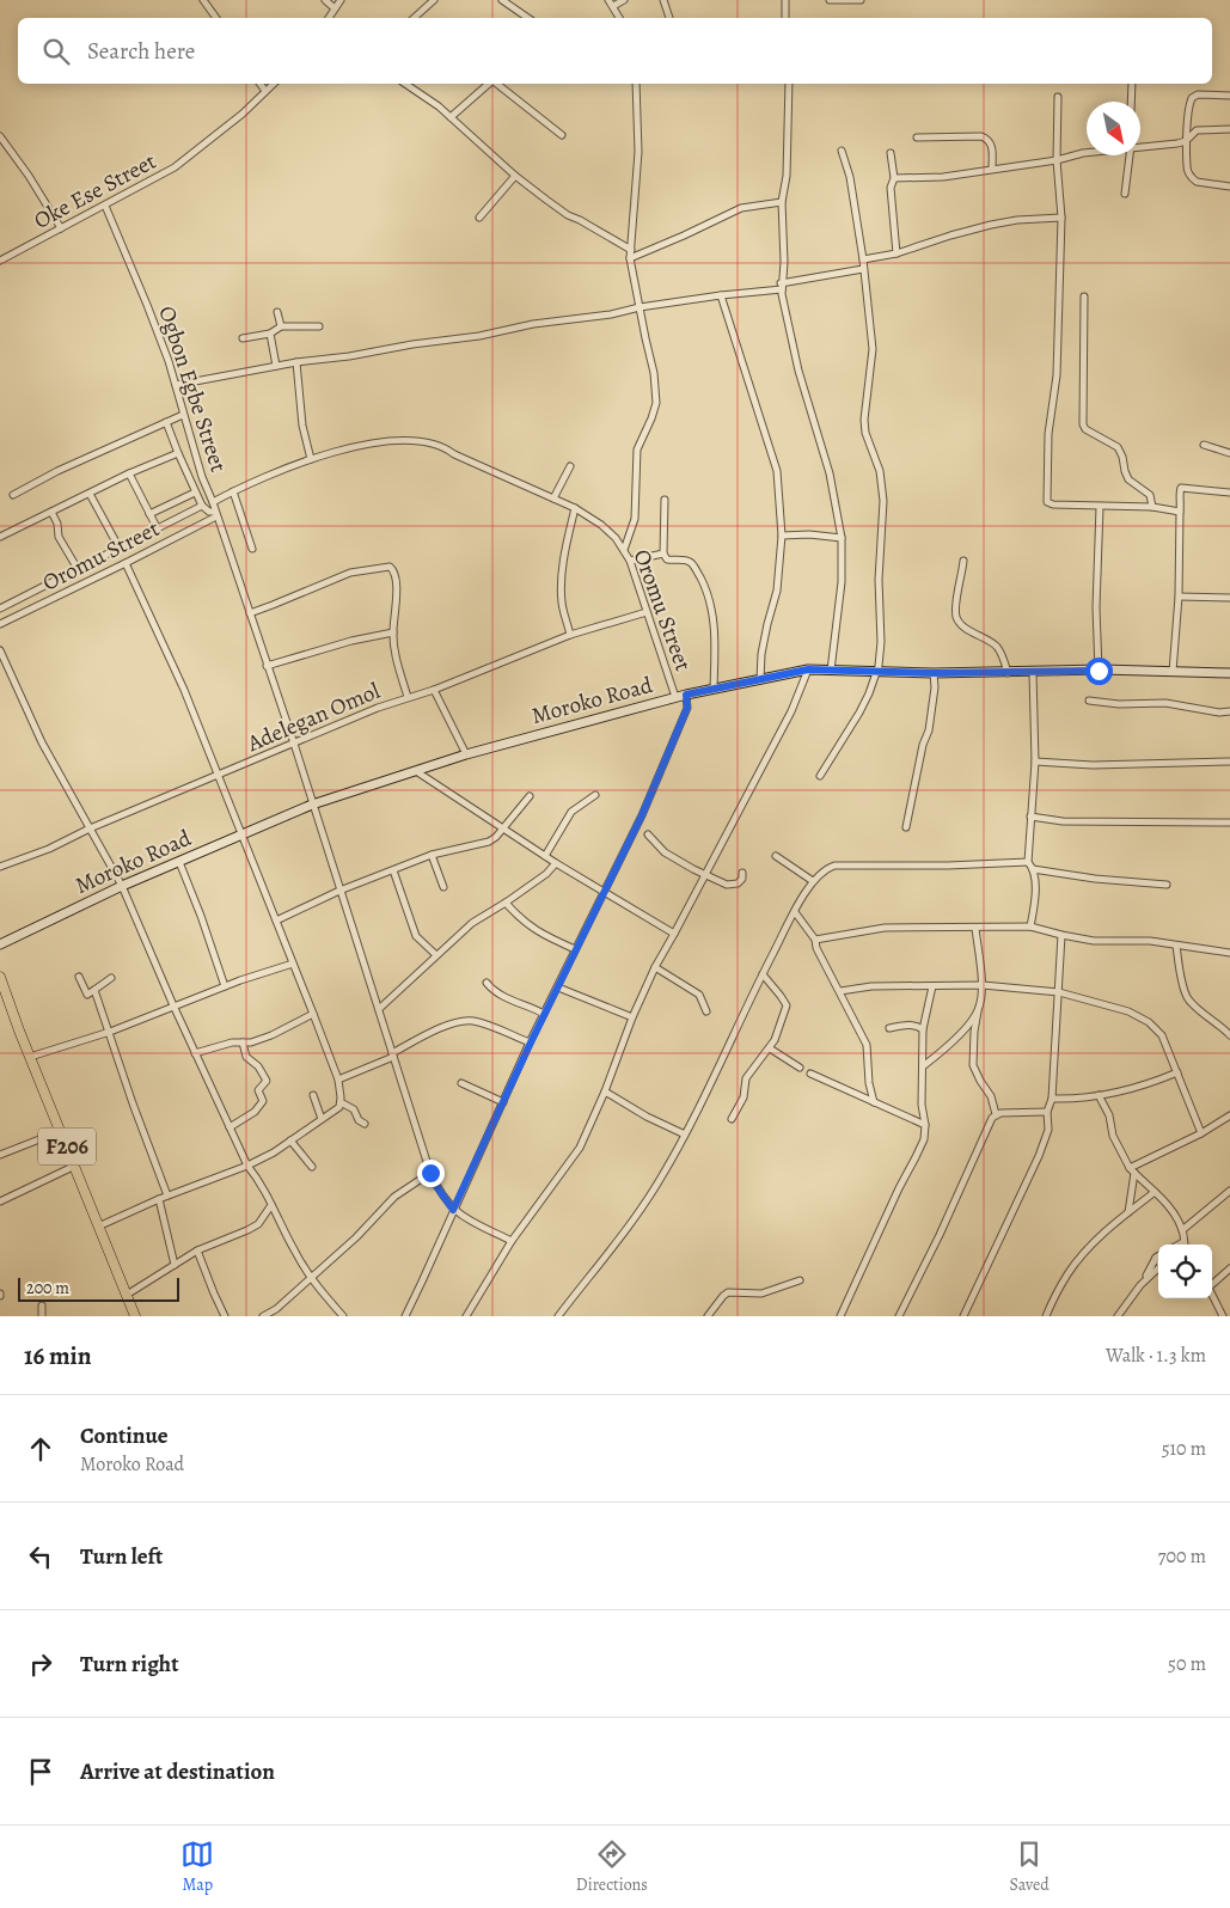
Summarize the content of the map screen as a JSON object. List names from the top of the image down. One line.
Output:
{"streets":{"main road":["F206"],"street":["Oke Ese Street","Ogbon Egbe Street","Oromu Street","Moroko Road","Adelegan Omol"]},"crossings":[["Oke Ese Street","Ogbon Egbe Street"],["Ogbon Egbe Street","Oromu Street"],["Oromu Street","Moroko Road"],["Oromu Street","Adelegan Omol"]],"scale_bar":"200 m","north":"bottom right","page":{"search":"Search here","scale":"200 m","heading":["16 min","Walk · 1.3 km"],"list":[["Continue","Moroko Road","510 m"],["Turn left","700 m"],["Turn right","50 m"],"Arrive at destination"],"nav":["Map","Directions","Saved"]}}
